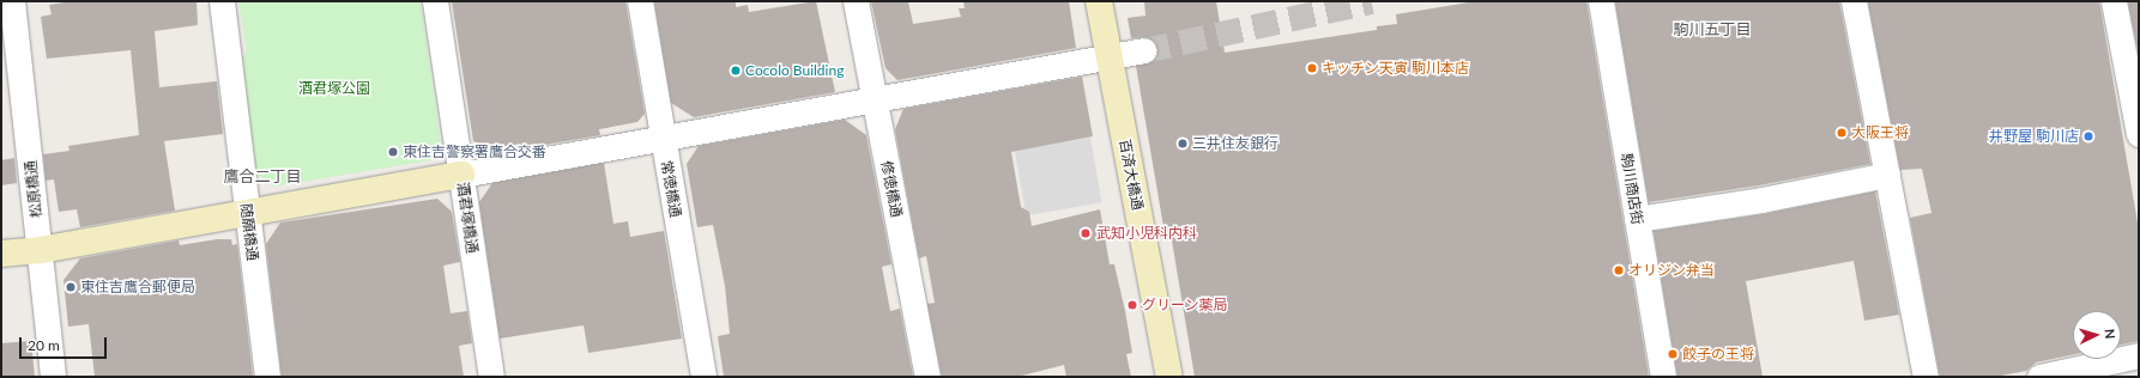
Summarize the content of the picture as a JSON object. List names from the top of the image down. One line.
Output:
{"streets":{"street":["百済大橋通","松原橋通","常徳橋通","修徳橋通","駒川商店街","酒君塚橋通","随願橋通"]},"districts":["駒川五丁目","鷹合二丁目"],"parks":["酒君塚公園"],"places":["キッチン天寅 駒川本店","Cocolo Building","大阪王将","井野屋 駒川店","三井住友銀行","東住吉警察署鷹合交番","武知小児科内科","オリジン弁当","東住吉鷹合郵便局","グリーン薬局","餃子の王将"],"scale_bar":"20 m","north":"right"}
